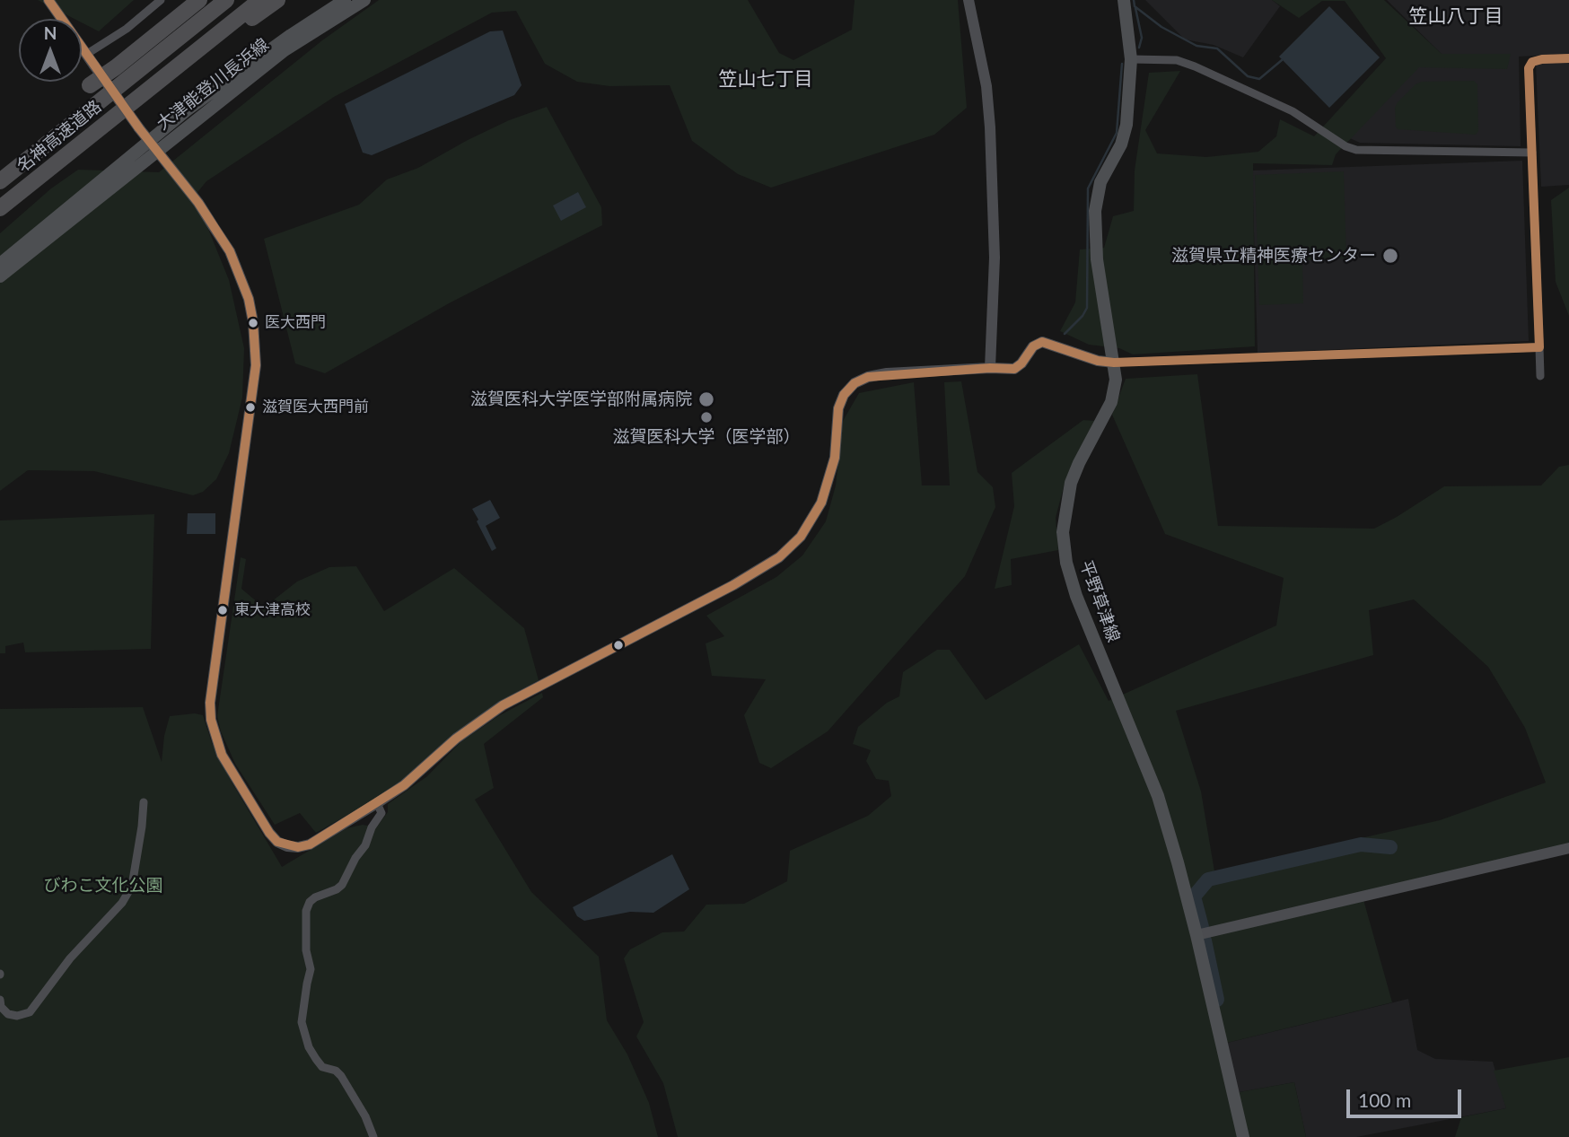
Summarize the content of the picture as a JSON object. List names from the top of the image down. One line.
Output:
{"streets":{"highway":["名神高速道路"],"main road":["大津能登川長浜線","平野草津線"]},"districts":["笠山八丁目","笠山七丁目"],"parks":["びわこ文化公園"],"places":["滋賀県立精神医療センター","医大西門","滋賀医科大学医学部附属病院","滋賀医大西門前","滋賀医科大学（医学部）","東大津高校"],"scale_bar":"100 m","north":"top"}
